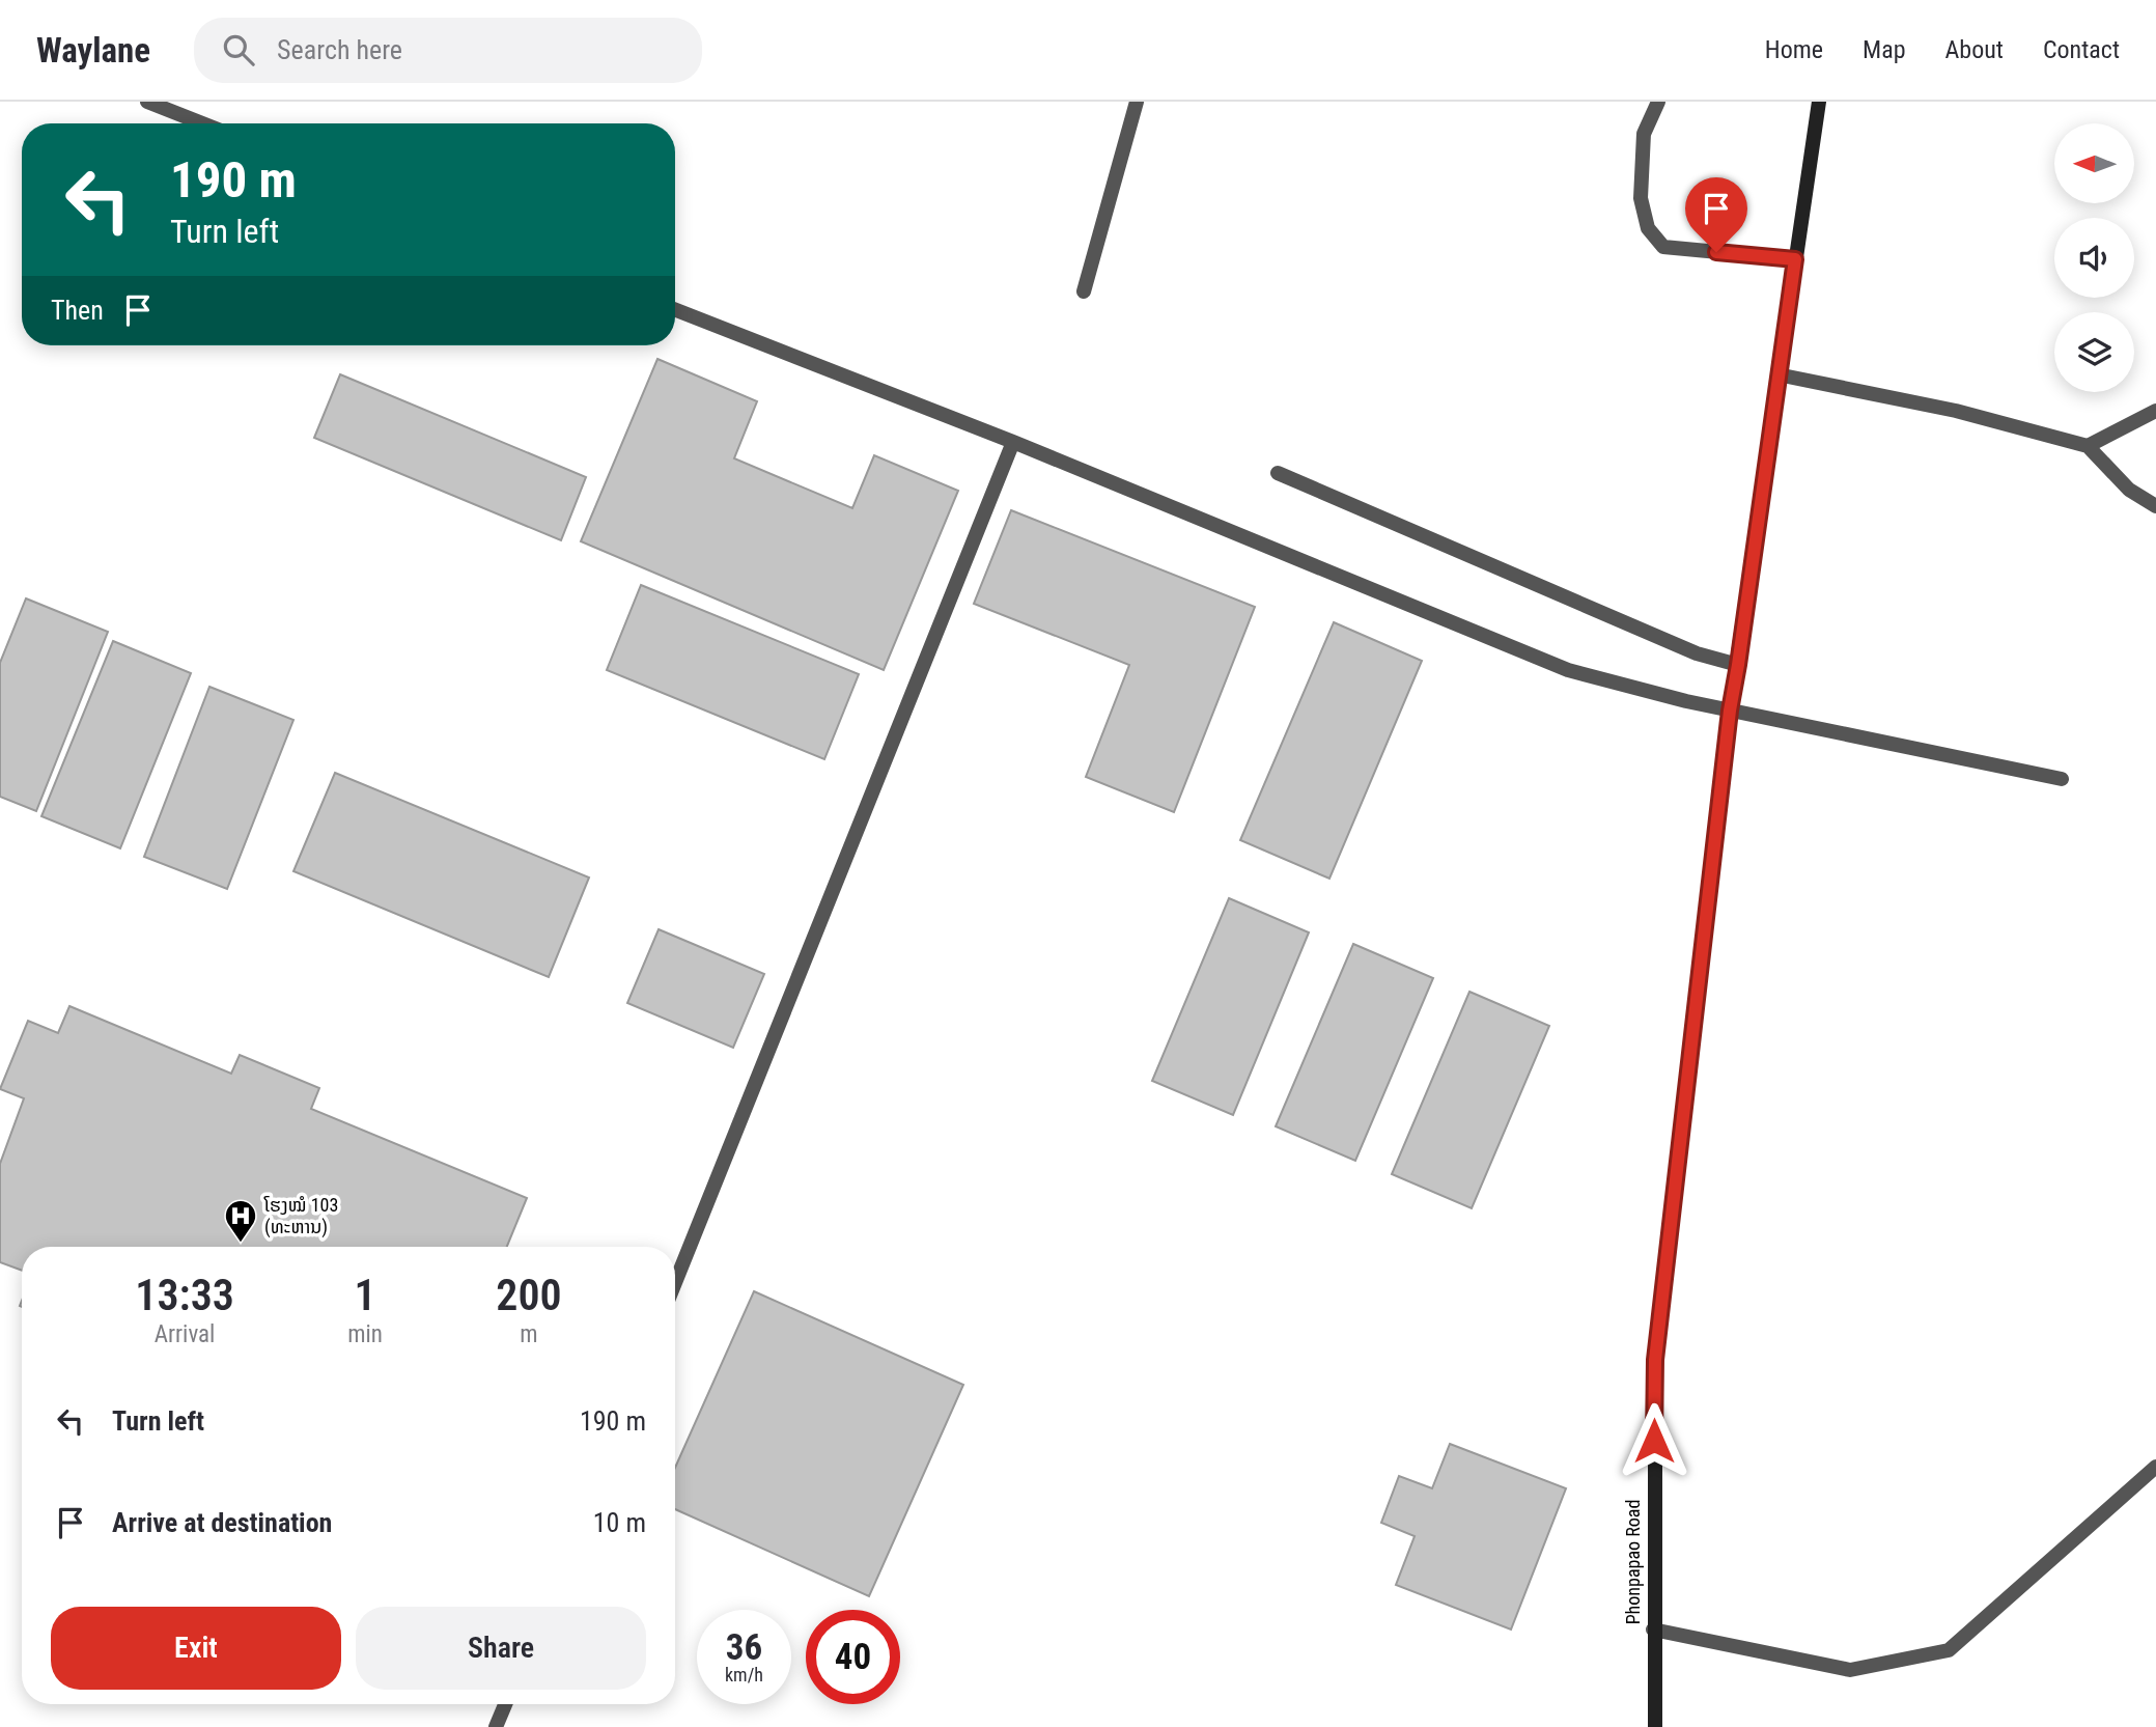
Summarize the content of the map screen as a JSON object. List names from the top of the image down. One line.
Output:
{"streets":{"street":["Phonpapao Road"]},"places":{"hospital":["ໂຮງໝໍ 103 (ທະຫານ)"]},"north":"left","page":{"header":"Waylane","search":"Search here","nav":["Home","Map","About","Contact"],"turn":["190 m","Turn left"],"then":"Then","eta":["13:33","Arrival","1","min","200","m"],"list":[{"name":"Turn left","value":"190 m"},{"name":"Arrive at destination","value":"10 m"}],"buttons":["Exit","Share"],"speed":"36 km/h","limit":"40"}}
